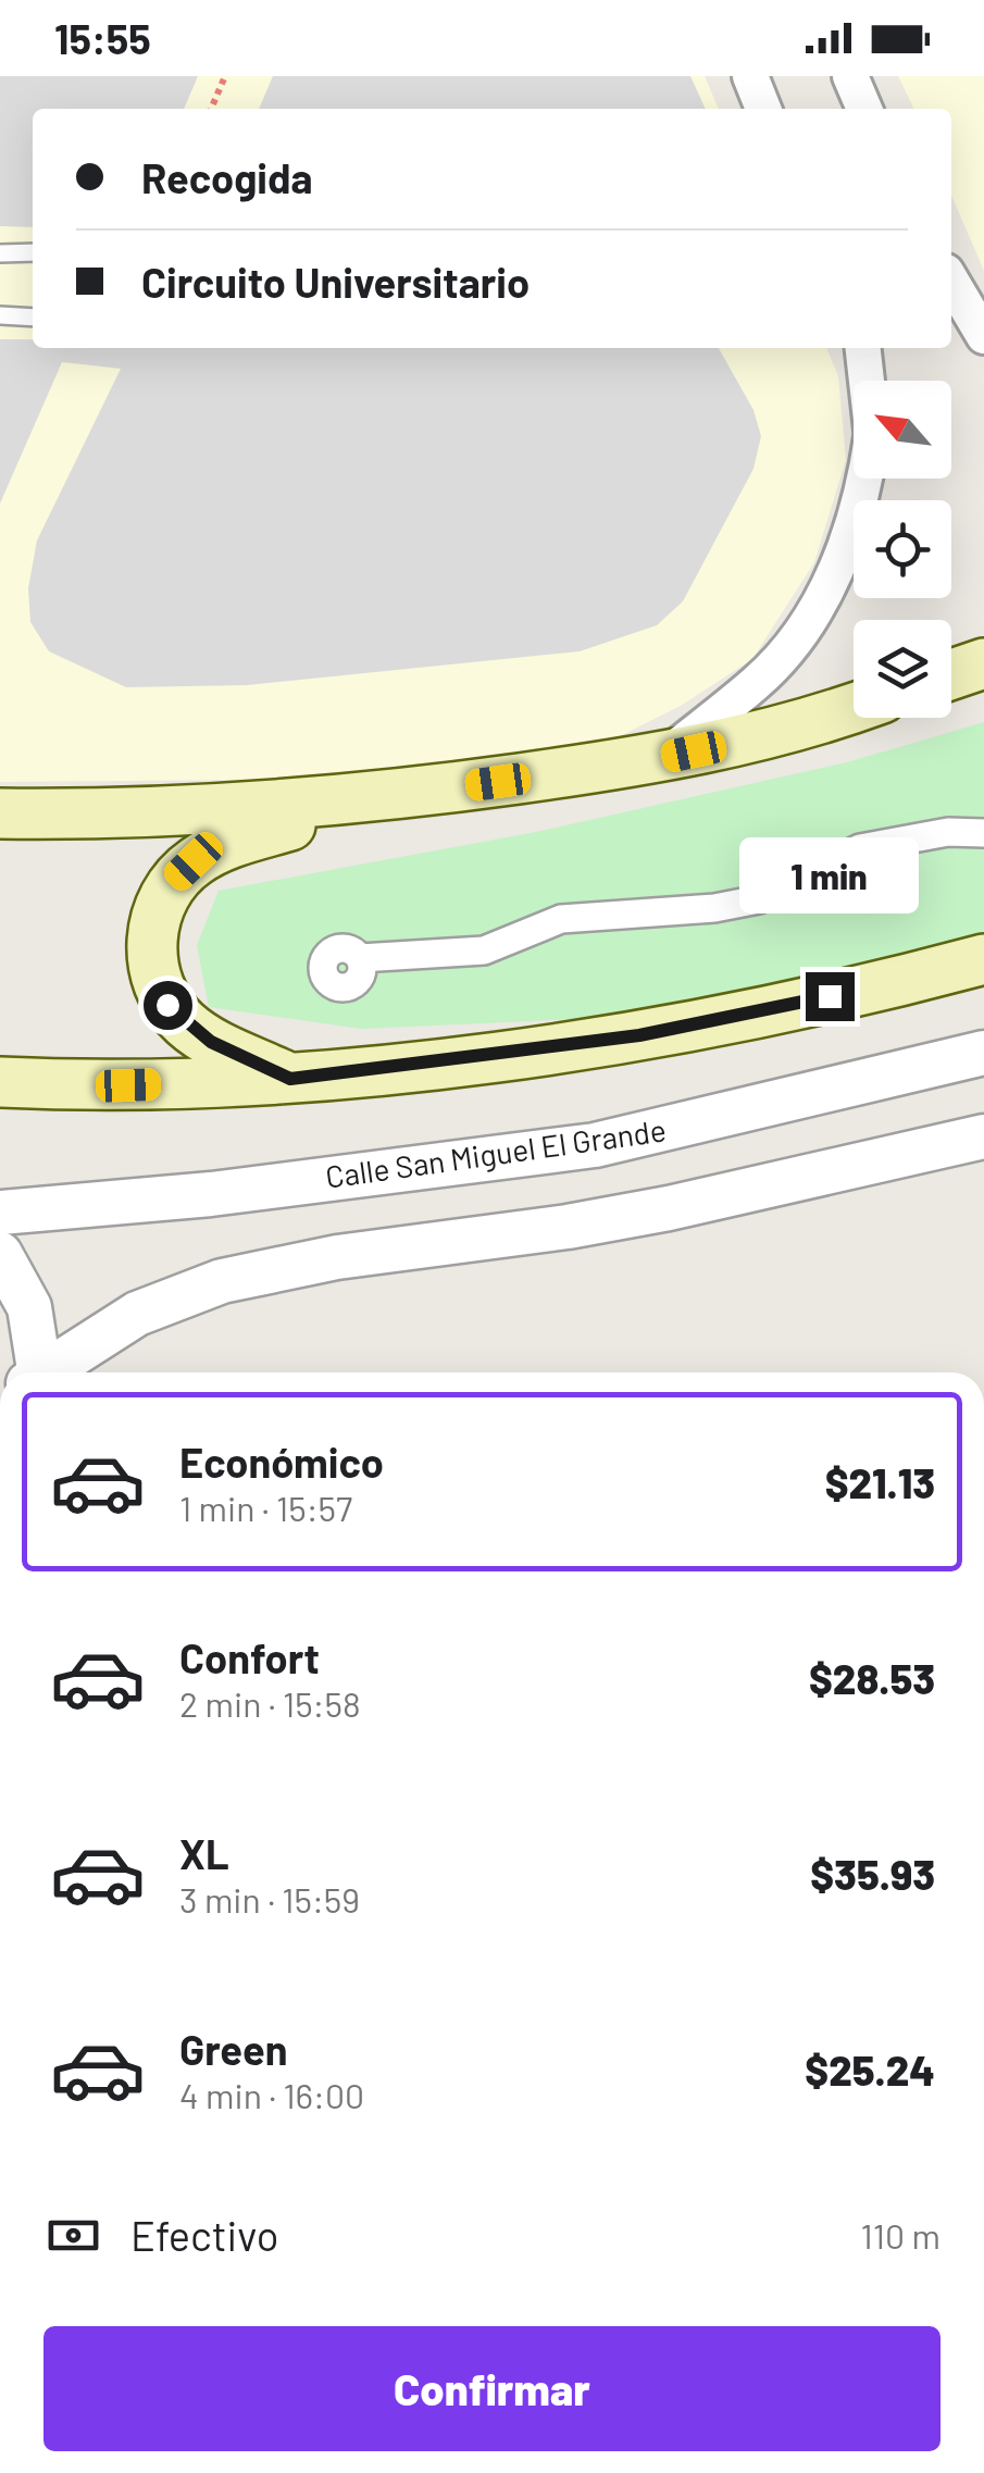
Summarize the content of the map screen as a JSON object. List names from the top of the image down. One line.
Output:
{"streets":{"street":["Calle San Miguel El Grande"]},"north":"top left","page":{"status":"15:55","banner":["Recogida","Circuito Universitario"],"bubble":"1 min","list":[{"name":"Económico","note":"1 min · 15:57","value":"$21.13"},{"name":"Confort","note":"2 min · 15:58","value":"$28.53"},{"name":"XL","note":"3 min · 15:59","value":"$35.93"},{"name":"Green","note":"4 min · 16:00","value":"$25.24"}],"pay":["Efectivo","110 m"],"buttons":"Confirmar"}}
